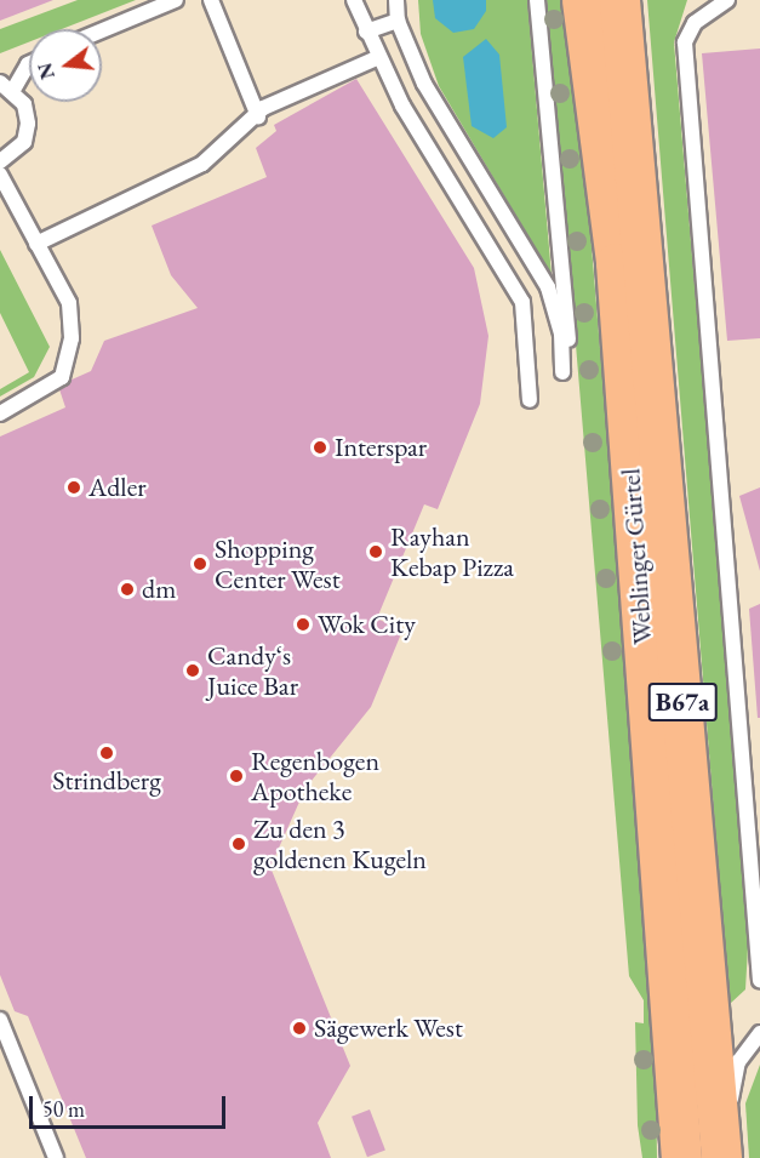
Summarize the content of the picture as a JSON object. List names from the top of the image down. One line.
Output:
{"streets":{"main road":["Weblinger Gürtel","B67a"]},"places":["Interspar","Adler","Rayhan Kebap Pizza","Shopping Center West","dm","Wok City","Candy‘s Juice Bar","Strindberg","Regenbogen Apotheke","Zu den 3 goldenen Kugeln","Sägewerk West"],"scale_bar":"50 m","north":"left"}
